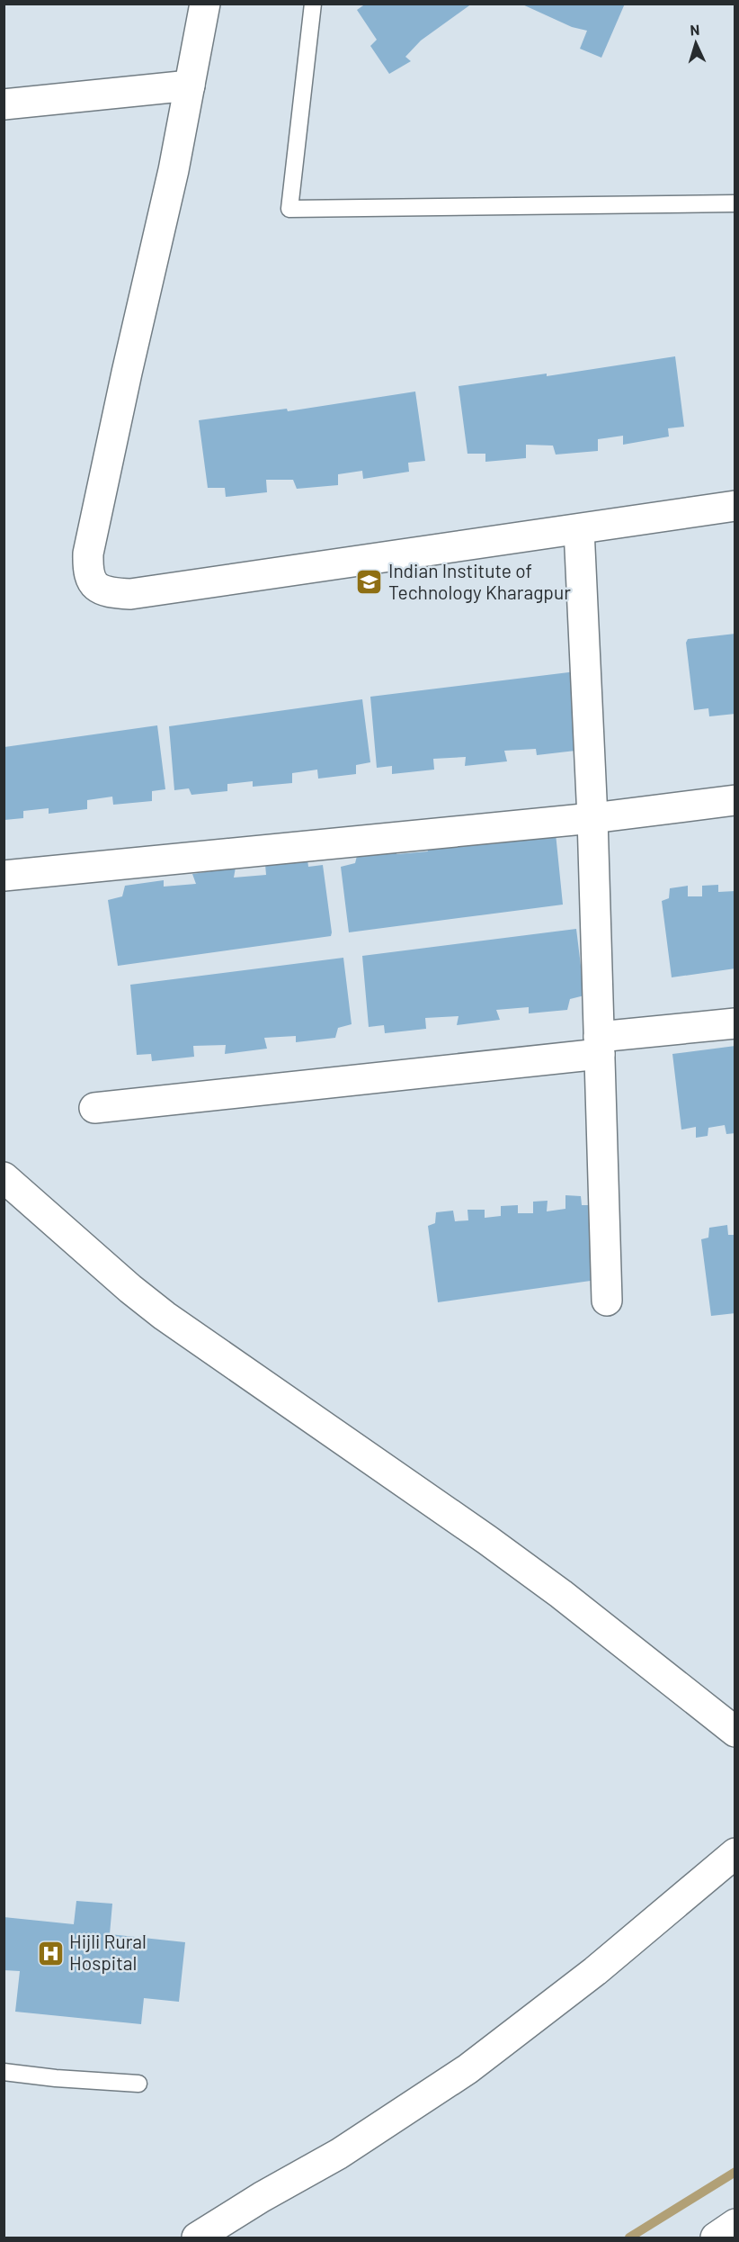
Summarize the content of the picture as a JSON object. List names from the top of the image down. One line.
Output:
{"places":{"school or university":["Indian Institute of Technology Kharagpur"],"hospital":["Hijli Rural Hospital"]},"north":"top"}
